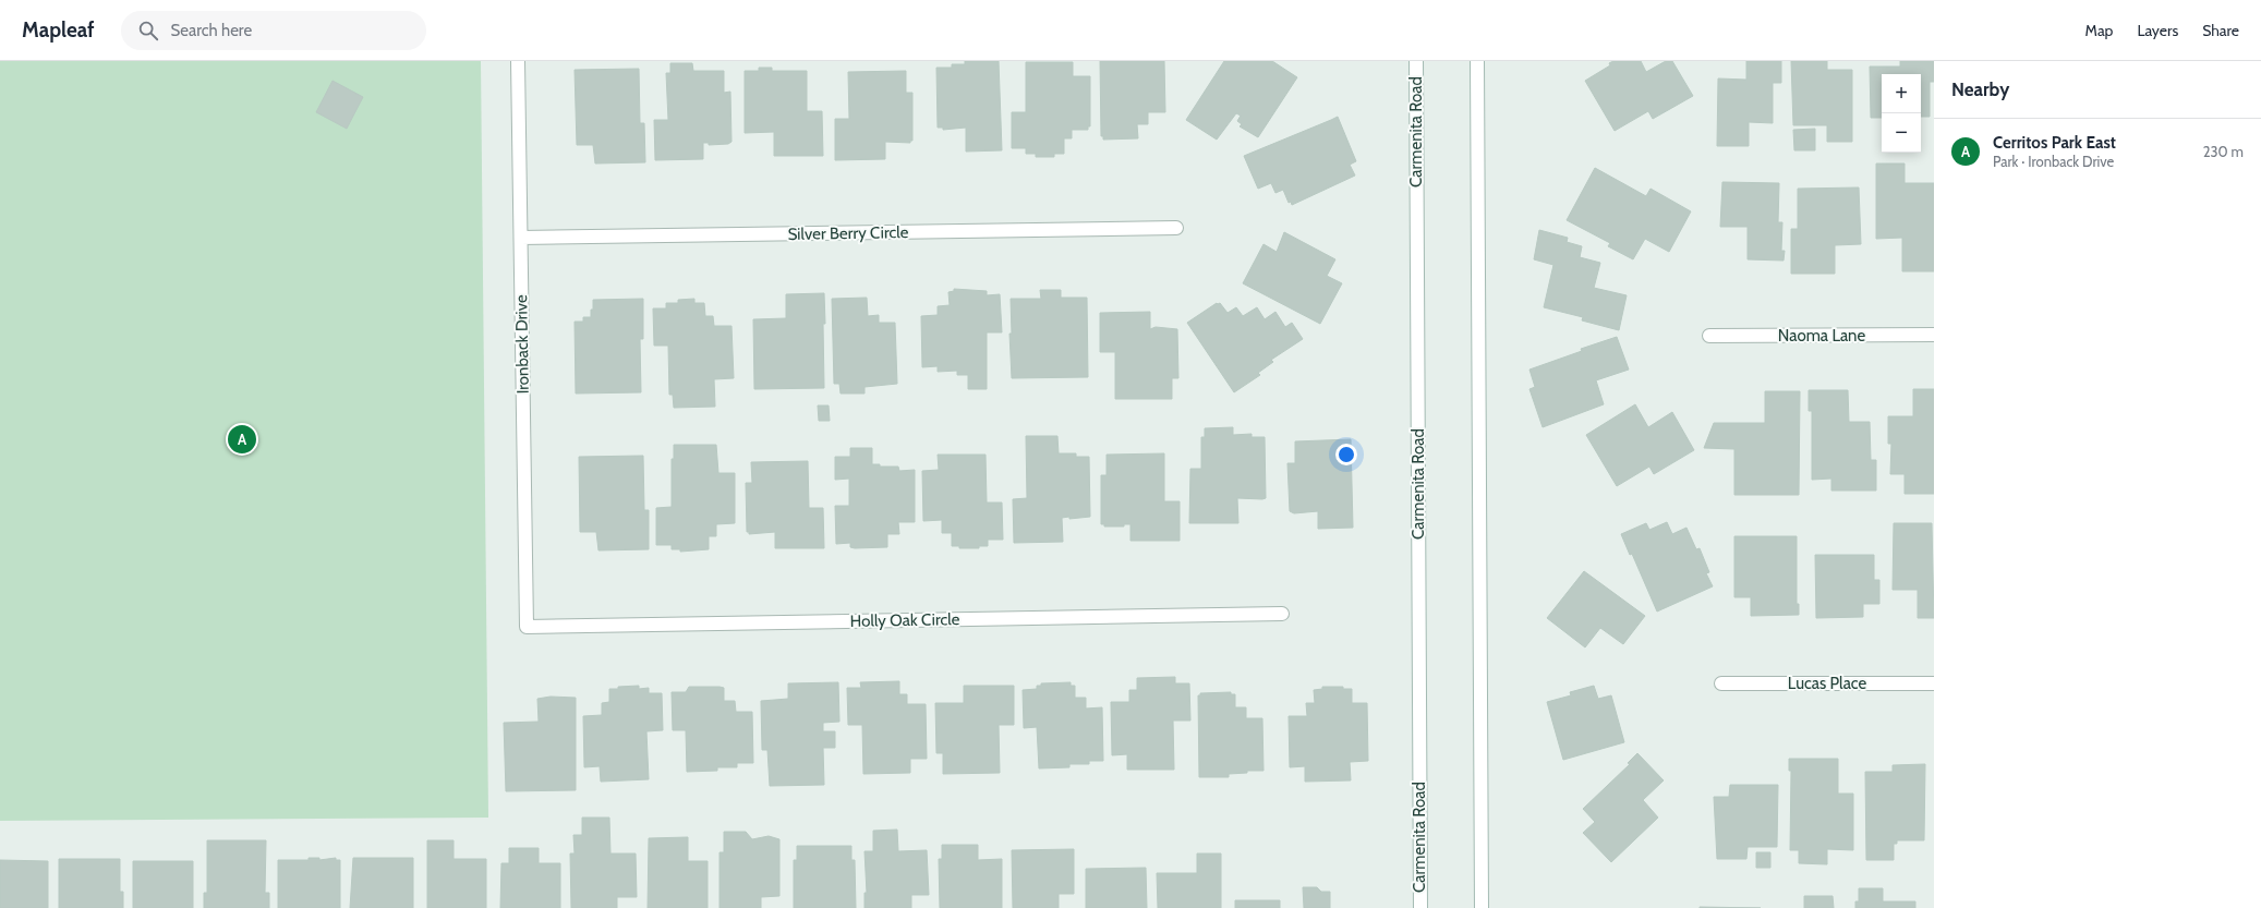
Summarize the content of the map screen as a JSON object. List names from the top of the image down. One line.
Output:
{"streets":{"street":["Carmenita Road","Silver Berry Circle","Naoma Lane","Ironback Drive","Holly Oak Circle","Lucas Place"]},"crossings":[["Silver Berry Circle","Ironback Drive"],["Ironback Drive","Holly Oak Circle"]],"page":{"header":"Mapleaf","search":"Search here","nav":["Map","Layers","Share"],"heading":"Nearby","map_buttons":["+","−"],"list":[{"mark":"A","name":"Cerritos Park East","note":"Park · Ironback Drive","value":"230 m"}],"pins":"A"}}
